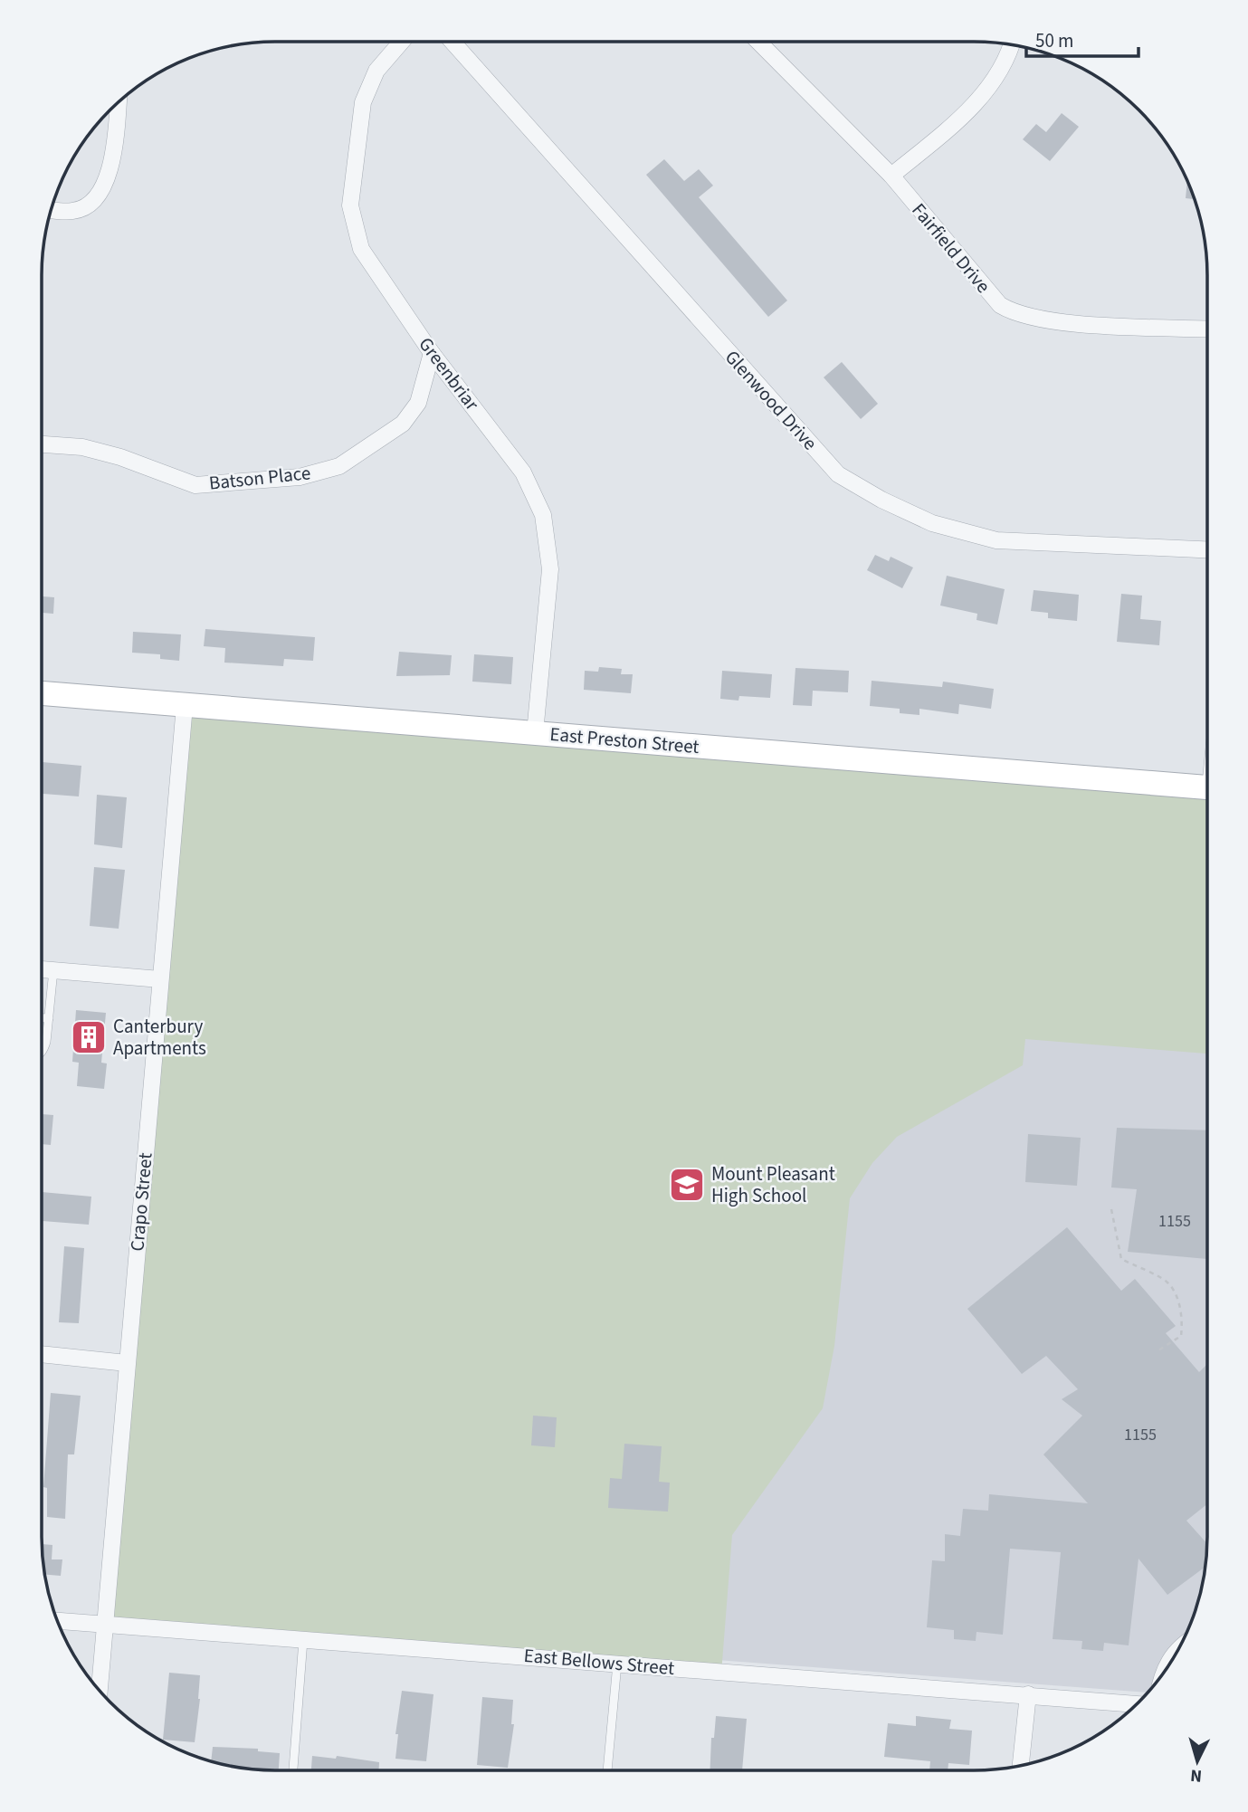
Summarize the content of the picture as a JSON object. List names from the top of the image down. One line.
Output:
{"streets":{"street":["Fairfield Drive","Greenbriar","Glenwood Drive","Batson Place","East Preston Street","Crapo Street","East Bellows Street"]},"crossings":[["Greenbriar","Batson Place"],["Greenbriar","East Preston Street"],["East Preston Street","Crapo Street"],["Crapo Street","East Bellows Street"]],"places":{"building":["Canterbury Apartments"],"school or university":["Mount Pleasant High School"]},"house_numbers":["1155","1155"],"scale_bar":"50 m","north":"bottom"}
